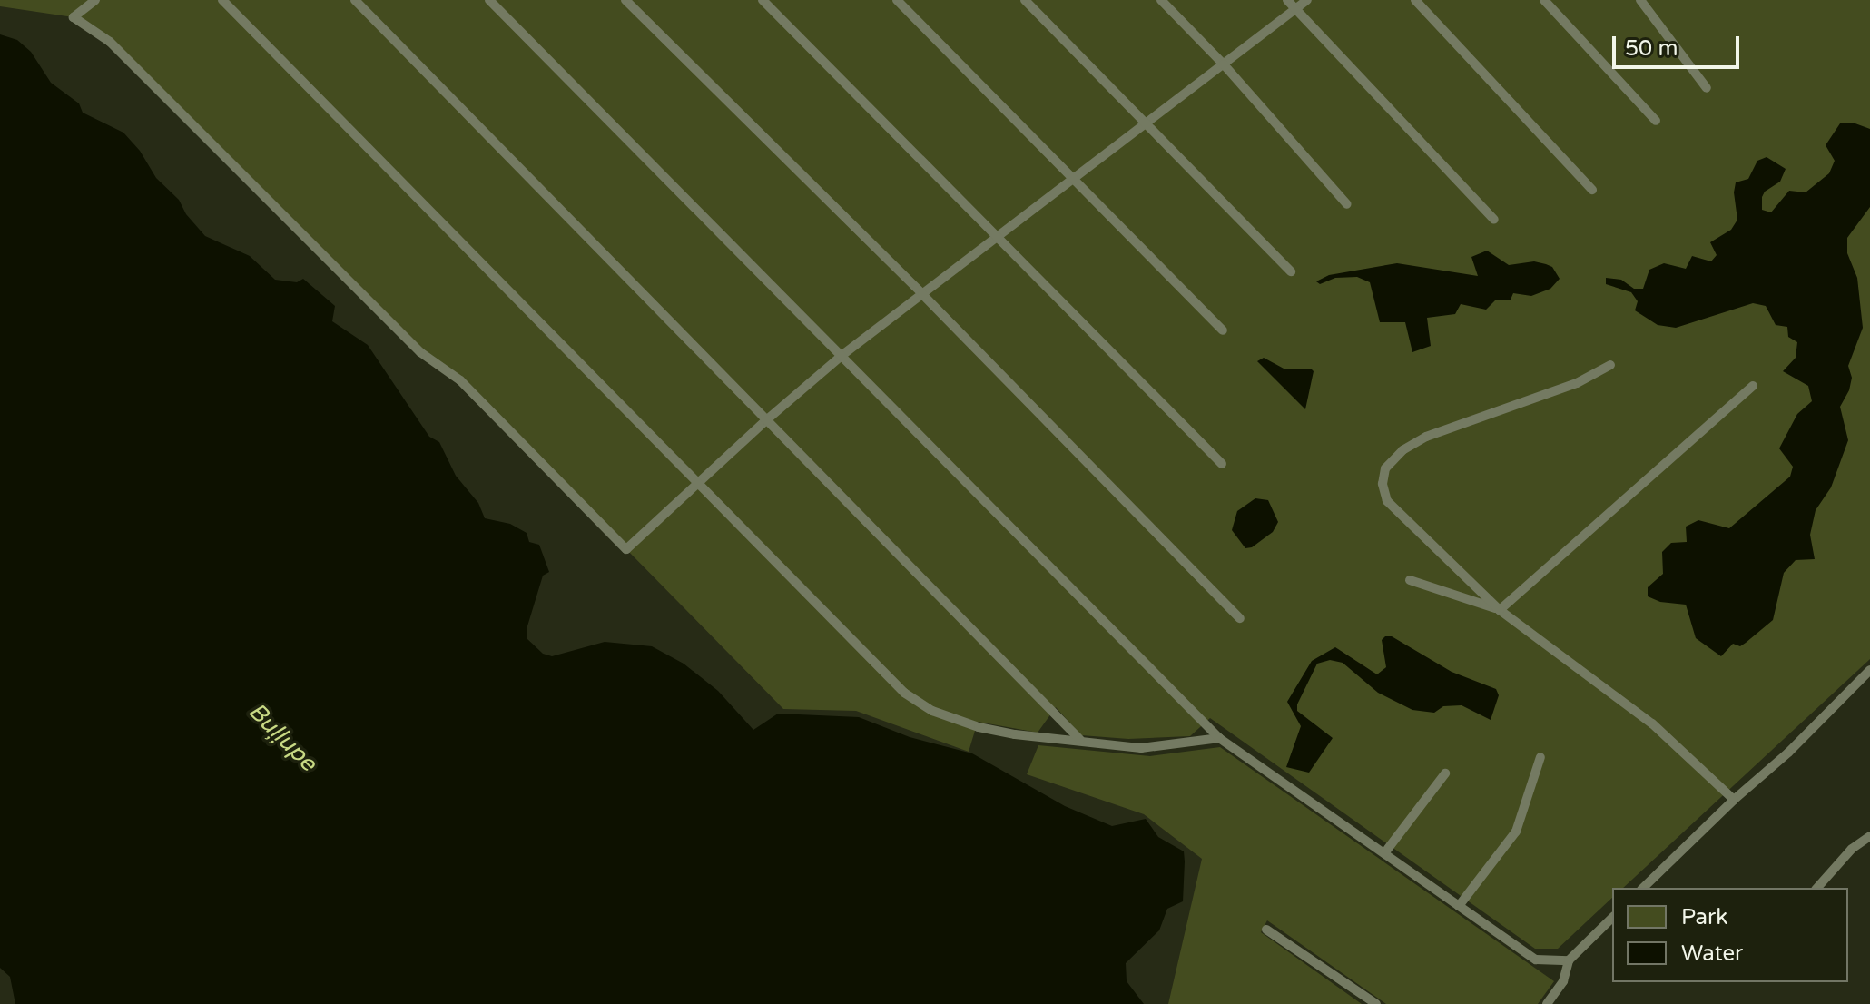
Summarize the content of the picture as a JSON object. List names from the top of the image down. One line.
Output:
{"water":["Buļļupe"],"legend":["Park","Water"],"scale_bar":"50 m"}
